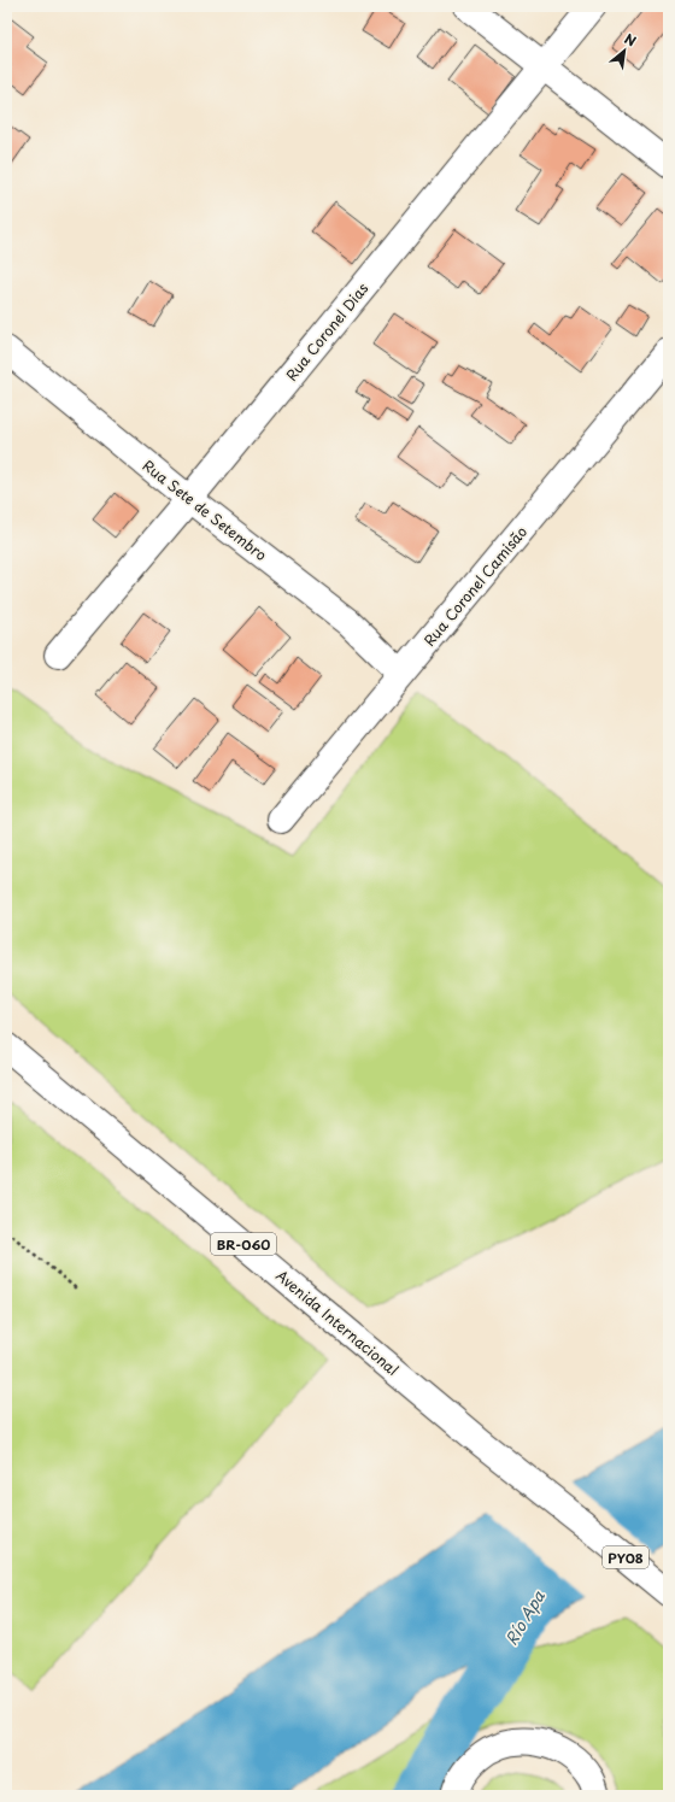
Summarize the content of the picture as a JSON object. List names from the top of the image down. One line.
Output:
{"streets":{"main road":["Rua Coronel Dias","Rua Sete de Setembro","Rua Coronel Camisão","BR-060","Avenida Internacional","PY08"]},"crossings":[["Rua Coronel Dias","Rua Sete de Setembro"],["Rua Sete de Setembro","Rua Coronel Camisão"],["Avenida Internacional","PY08"]],"water":["Río Apa"],"north":"top right"}
